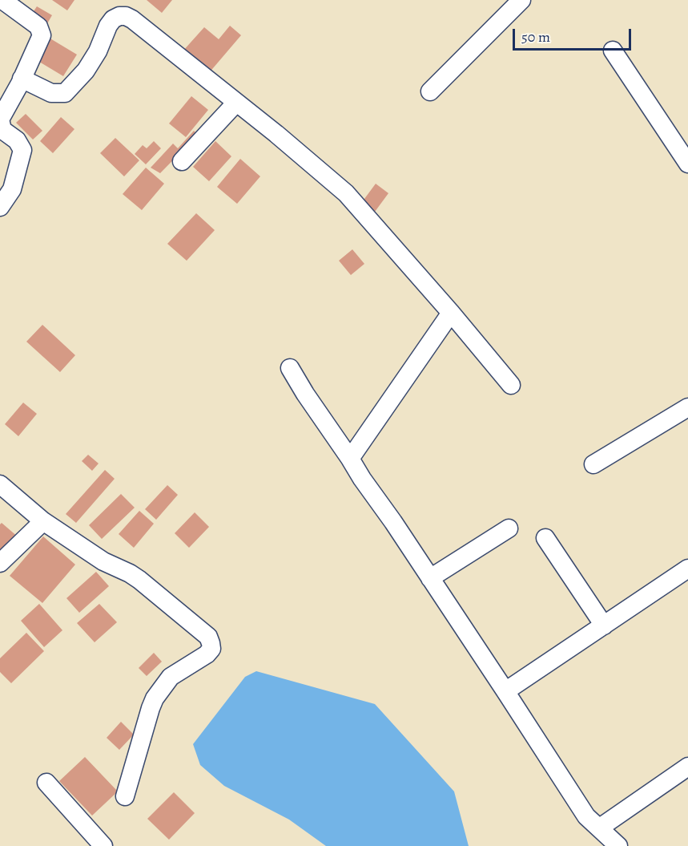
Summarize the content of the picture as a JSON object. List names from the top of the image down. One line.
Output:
{"scale_bar":"50 m"}
